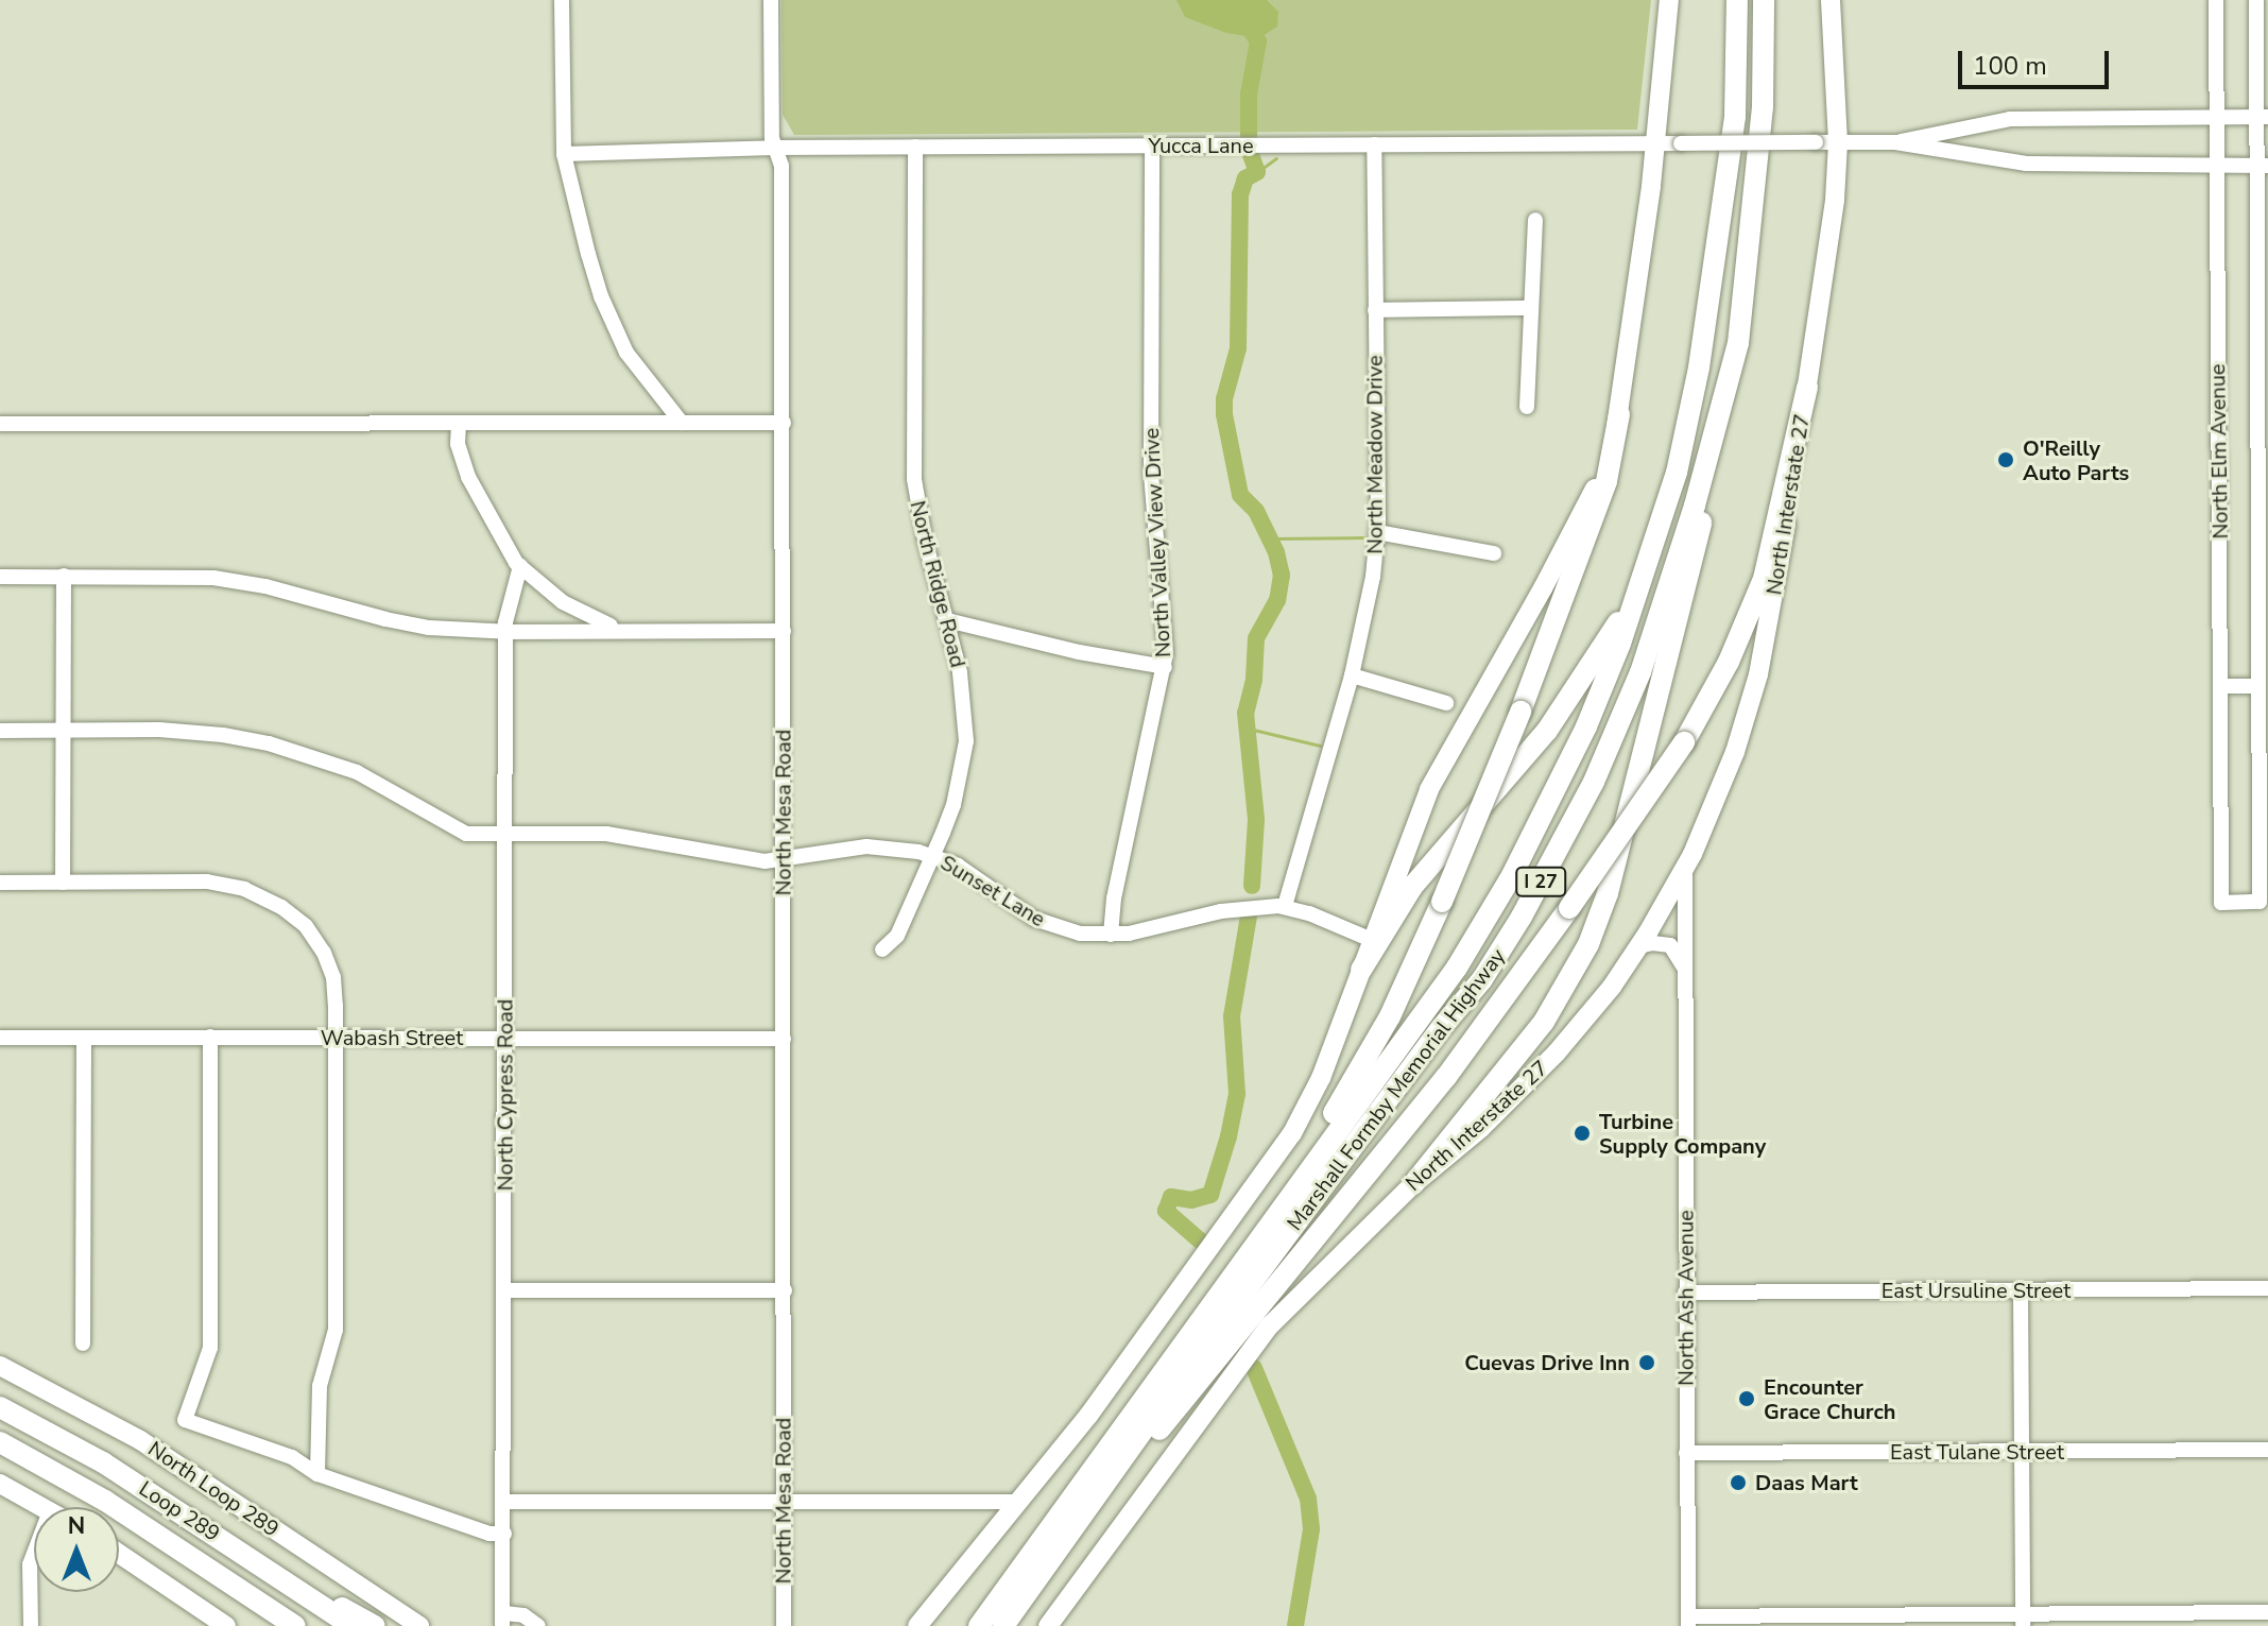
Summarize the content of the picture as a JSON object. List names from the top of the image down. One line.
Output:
{"streets":{"highway":["I 27","Marshall Formby Memorial Highway","Loop 289"],"main road":["North Interstate 27","North Loop 289"],"street":["Yucca Lane","North Elm Avenue","North Meadow Drive","North Valley View Drive","North Ridge Road","North Mesa Road","Sunset Lane","Wabash Street","North Cypress Road","East Ursuline Street","North Ash Avenue","East Tulane Street"]},"crossings":[["Yucca Lane","North Meadow Drive"],["Yucca Lane","North Interstate 27"],["Yucca Lane","North Valley View Drive"],["Yucca Lane","North Ridge Road"],["Yucca Lane","North Mesa Road"],["North Meadow Drive","Sunset Lane"],["North Interstate 27","North Ash Avenue"],["North Valley View Drive","Sunset Lane"],["North Ridge Road","Sunset Lane"],["North Mesa Road","Sunset Lane"],["North Mesa Road","Wabash Street"],["Sunset Lane","North Cypress Road"],["Wabash Street","North Cypress Road"],["East Ursuline Street","North Ash Avenue"],["North Ash Avenue","East Tulane Street"]],"places":["O'Reilly Auto Parts","Turbine Supply Company","Cuevas Drive Inn","Encounter Grace Church","Daas Mart"],"scale_bar":"100 m","north":"top"}
